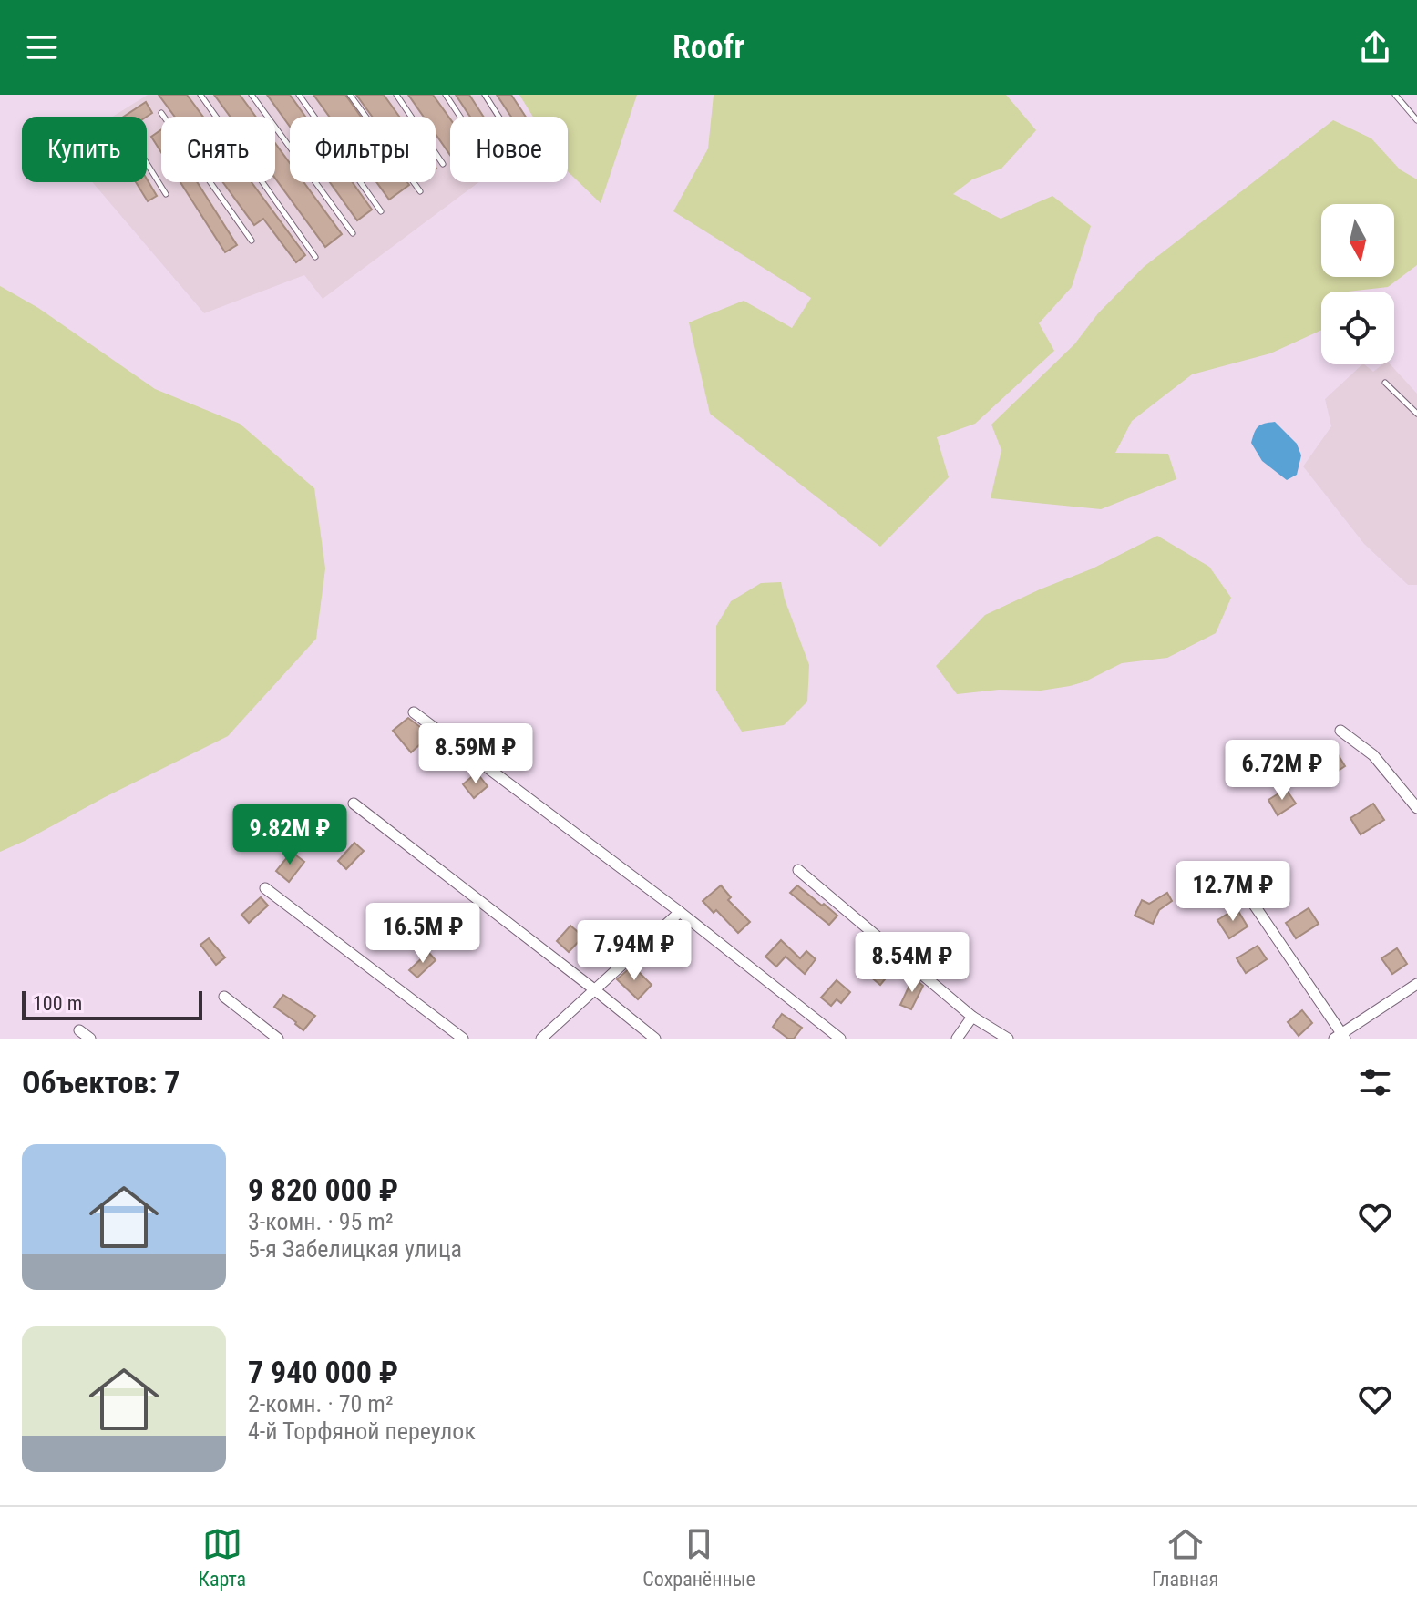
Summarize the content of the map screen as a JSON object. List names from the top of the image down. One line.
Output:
{"scale_bar":"100 m","north":"bottom","page":{"header":"Roofr","chip":["Купить","Снять","Фильтры","Новое"],"price":["8.59M ₽","6.72M ₽","9.82M ₽","12.7M ₽","16.5M ₽","7.94M ₽","8.54M ₽"],"scale":"100 m","heading":"Объектов: 7","list":[{"name":"9 820 000 ₽","note":"3-комн. · 95 m² · 5-я Забелицкая улица"},{"name":"7 940 000 ₽","note":"2-комн. · 70 m² · 4-й Торфяной переулок"}],"tabs":["Карта","Сохранённые","Главная"]}}
